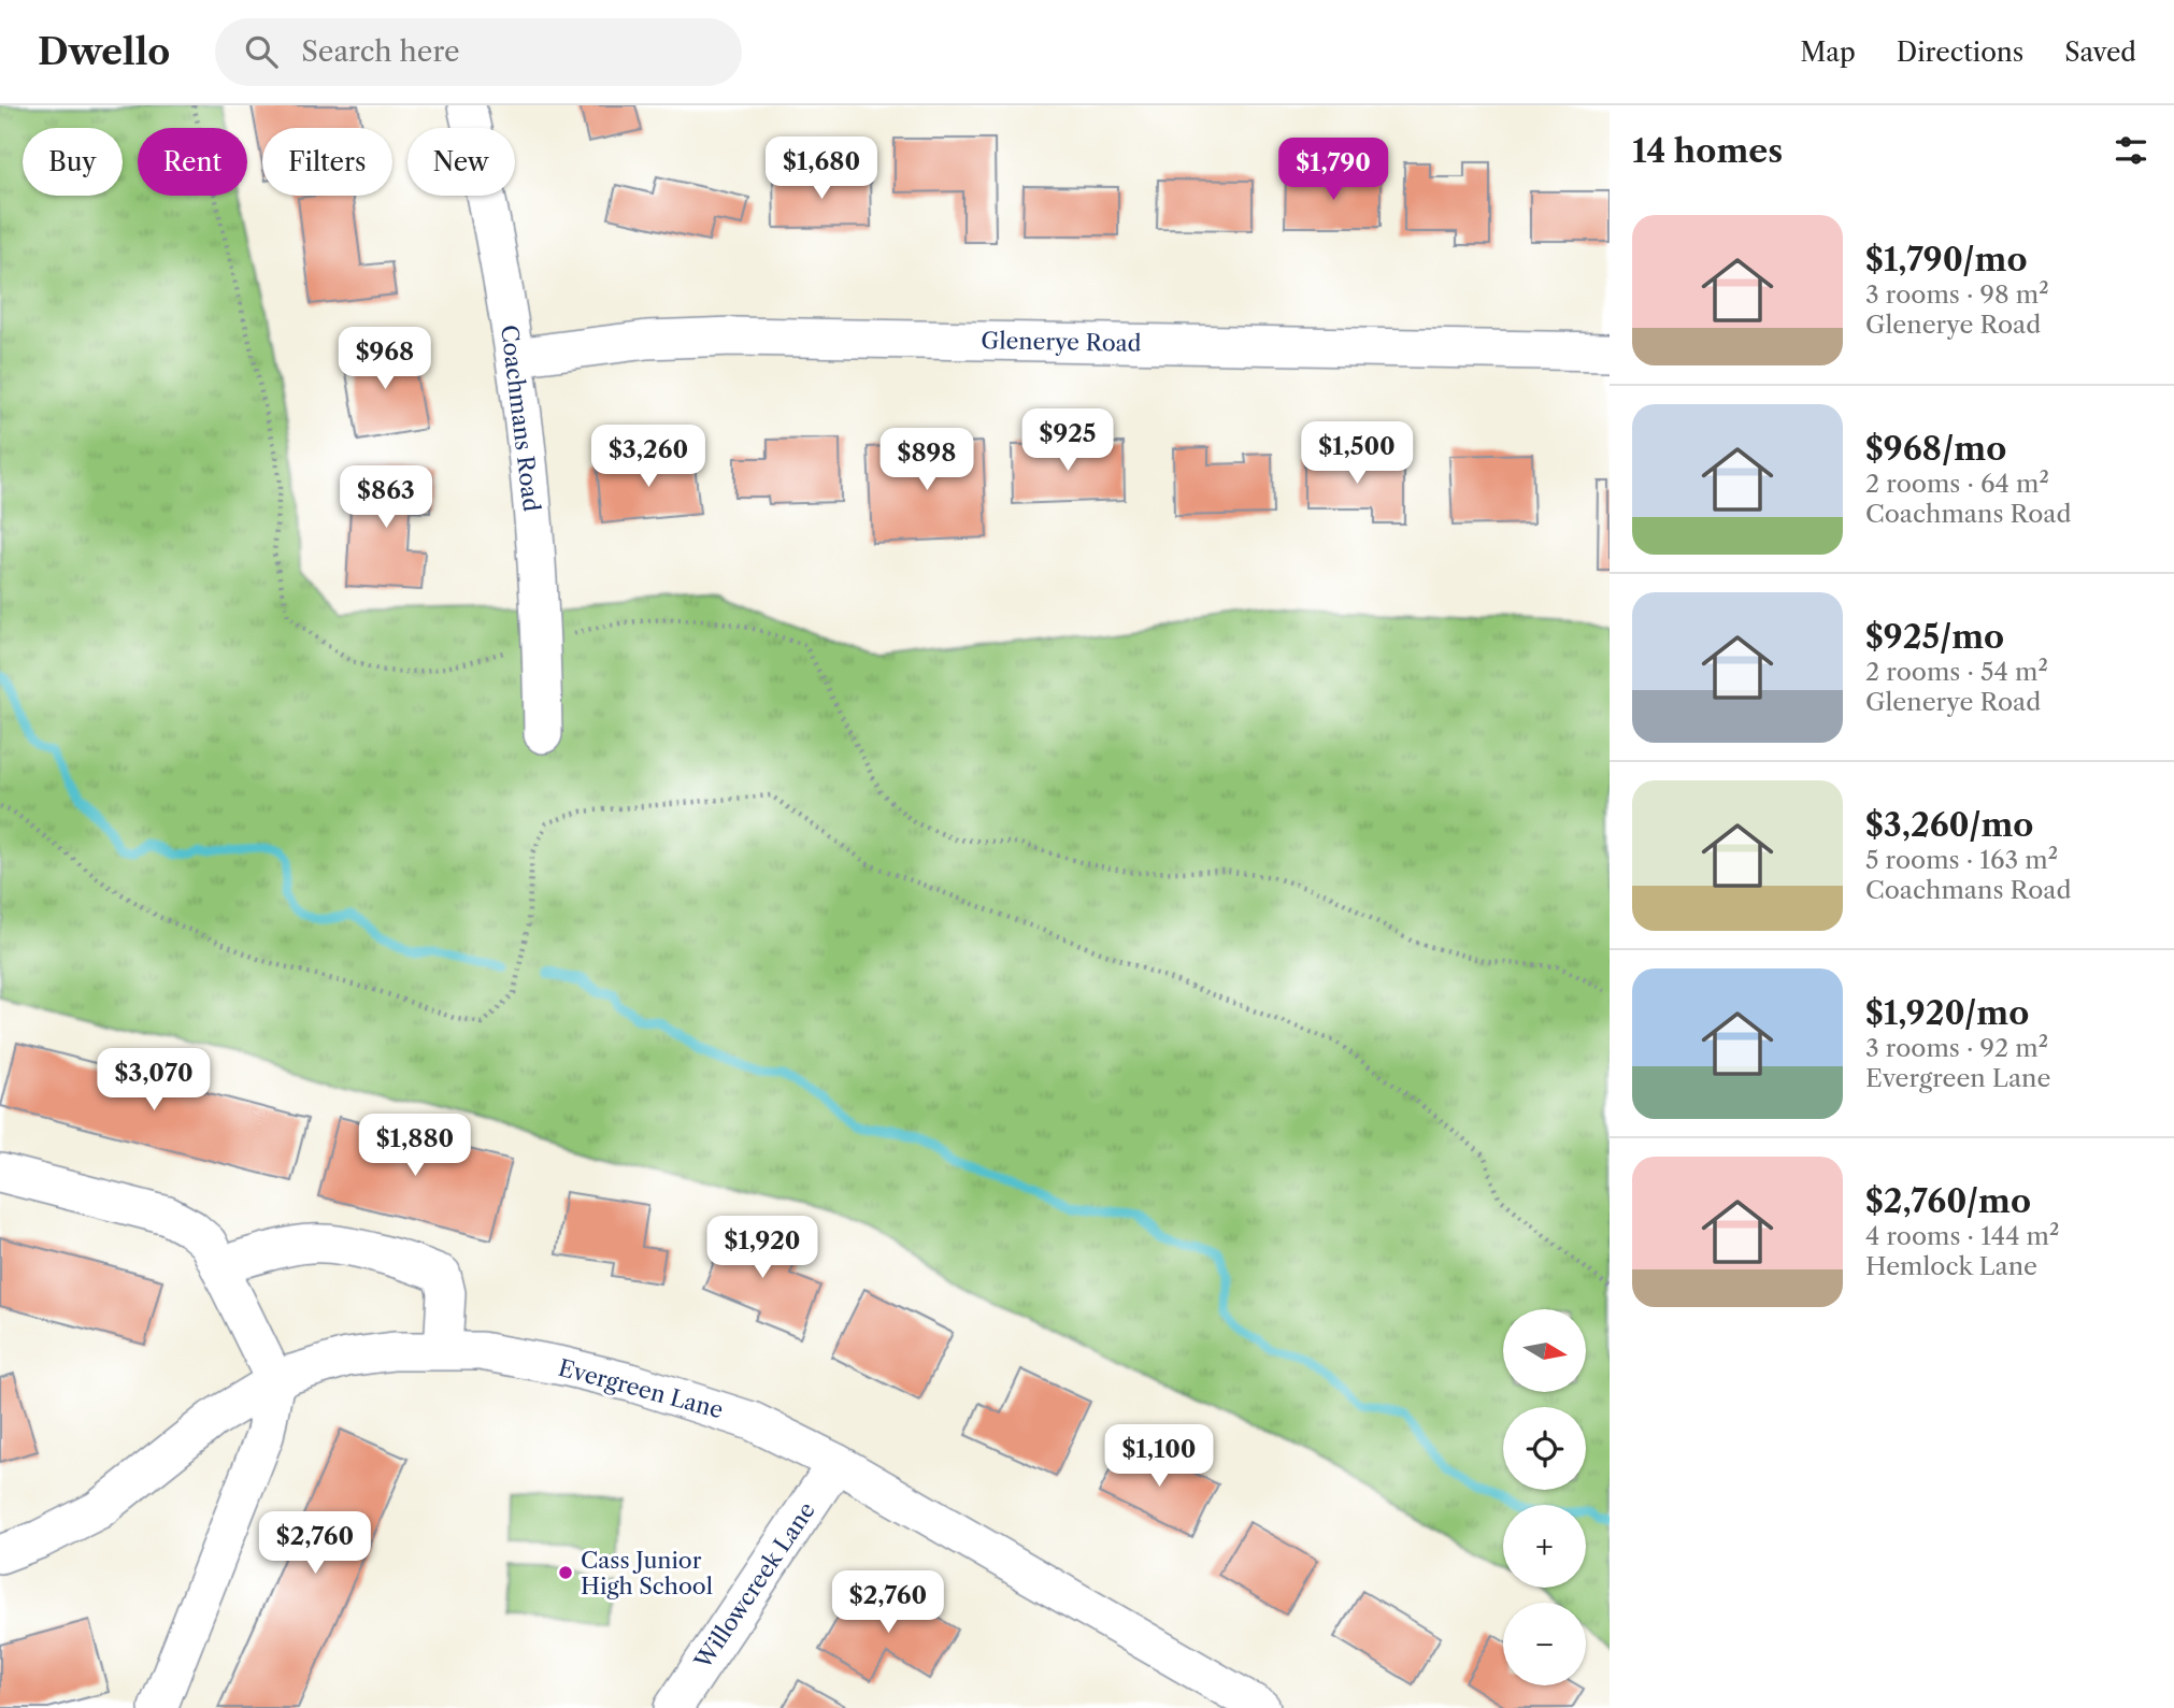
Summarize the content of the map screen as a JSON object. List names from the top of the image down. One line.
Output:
{"streets":{"street":["Glenerye Road","Coachmans Road","Evergreen Lane","Willowcreek Lane"]},"crossings":[["Glenerye Road","Coachmans Road"],["Evergreen Lane","Willowcreek Lane"]],"places":["Cass Junior High School"],"north":"right","page":{"header":"Dwello","search":"Search here","nav":["Map","Directions","Saved"],"heading":"14 homes","chip":["Buy","Rent","Filters","New"],"price":["$1,680","$1,790","$968","$925","$1,500","$3,260","$898","$863","$3,070","$1,880","$1,920","$1,100","$2,760","$2,760"],"list":[{"name":"$1,790/mo","note":"3 rooms · 98 m² · Glenerye Road"},{"name":"$968/mo","note":"2 rooms · 64 m² · Coachmans Road"},{"name":"$925/mo","note":"2 rooms · 54 m² · Glenerye Road"},{"name":"$3,260/mo","note":"5 rooms · 163 m² · Coachmans Road"},{"name":"$1,920/mo","note":"3 rooms · 92 m² · Evergreen Lane"},{"name":"$2,760/mo","note":"4 rooms · 144 m² · Hemlock Lane"}],"map_buttons":["+","−"]}}
